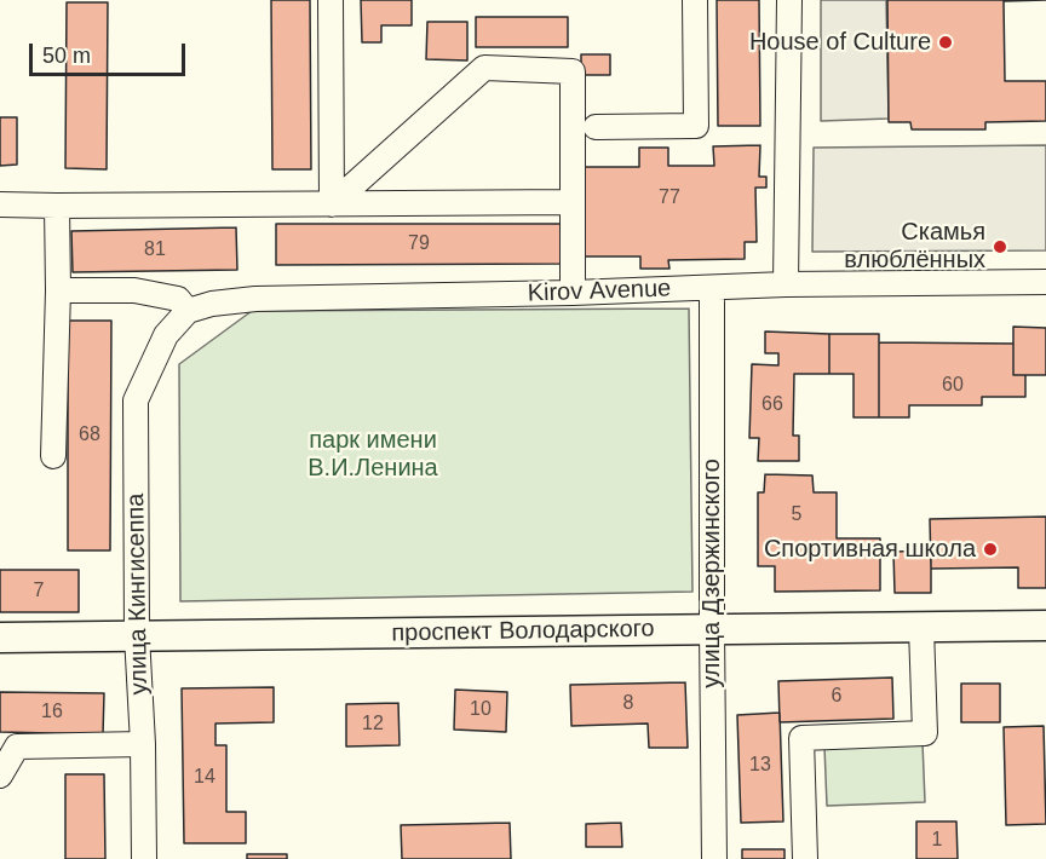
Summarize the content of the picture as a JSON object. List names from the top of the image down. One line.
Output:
{"streets":{"main road":["проспект Володарского"],"street":["Kirov Avenue","улица Дзержинского","улица Кингисеппа"]},"crossings":[["Kirov Avenue","улица Дзержинского"],["Kirov Avenue","улица Кингисеппа"],["улица Дзержинского","проспект Володарского"],["улица Кингисеппа","проспект Володарского"]],"parks":["парк имени В.И.Ленина"],"places":["House of Culture","Скамья влюблённых","Спортивная школа"],"house_numbers":["77","79","81","60","66","68","5","7","6","8","10","16","12","13","14","1"],"scale_bar":"50 m"}
